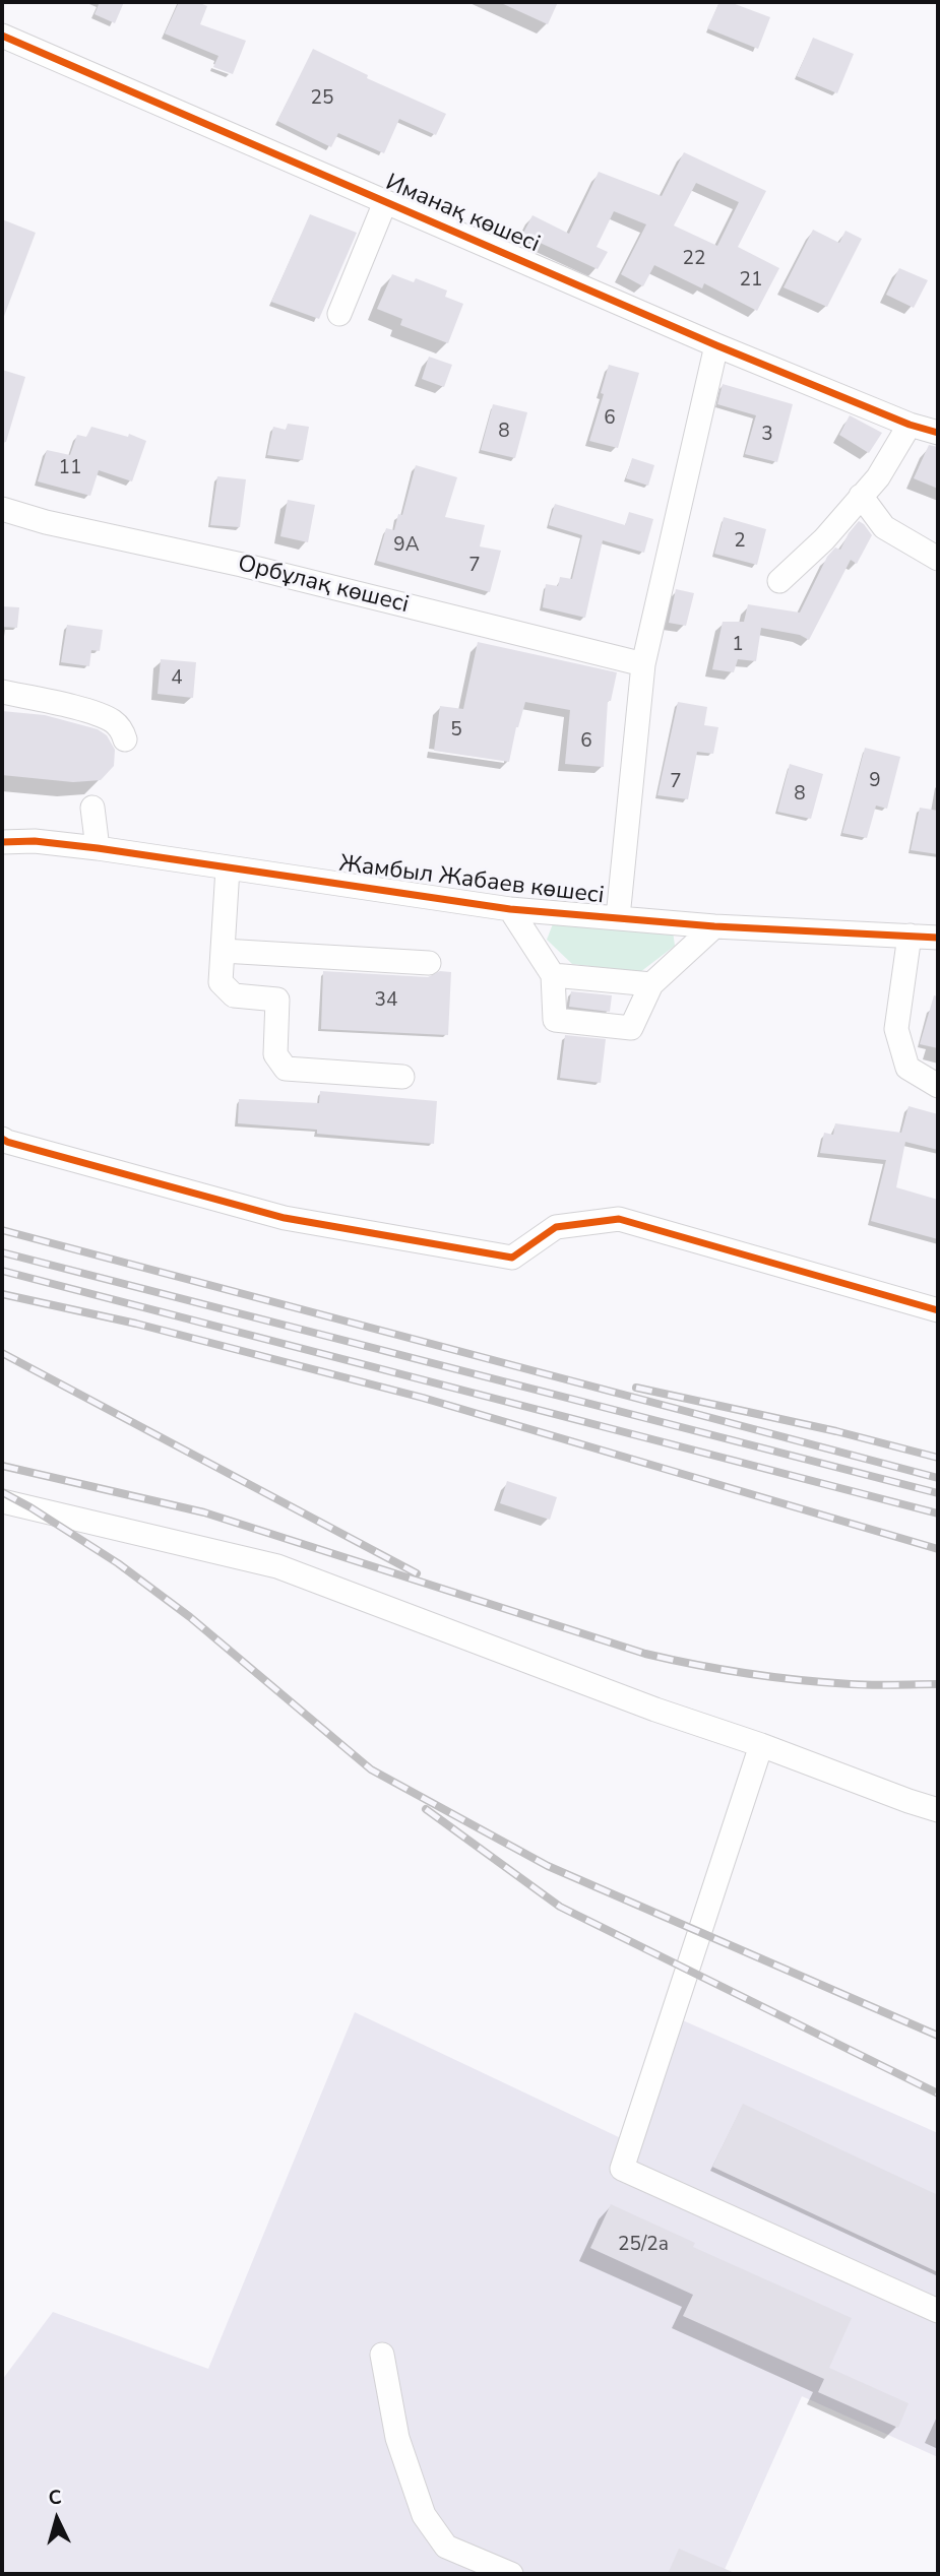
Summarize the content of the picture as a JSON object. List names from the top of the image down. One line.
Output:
{"streets":{"street":["Иманақ көшесі","Орбұлақ көшесі","Жамбыл Жабаев көшесі"]},"house_numbers":["25","22","21","6","8","3","11","2","9А","7","1","4","5","6","9","7","8","34","25/2а"],"north":"top"}
